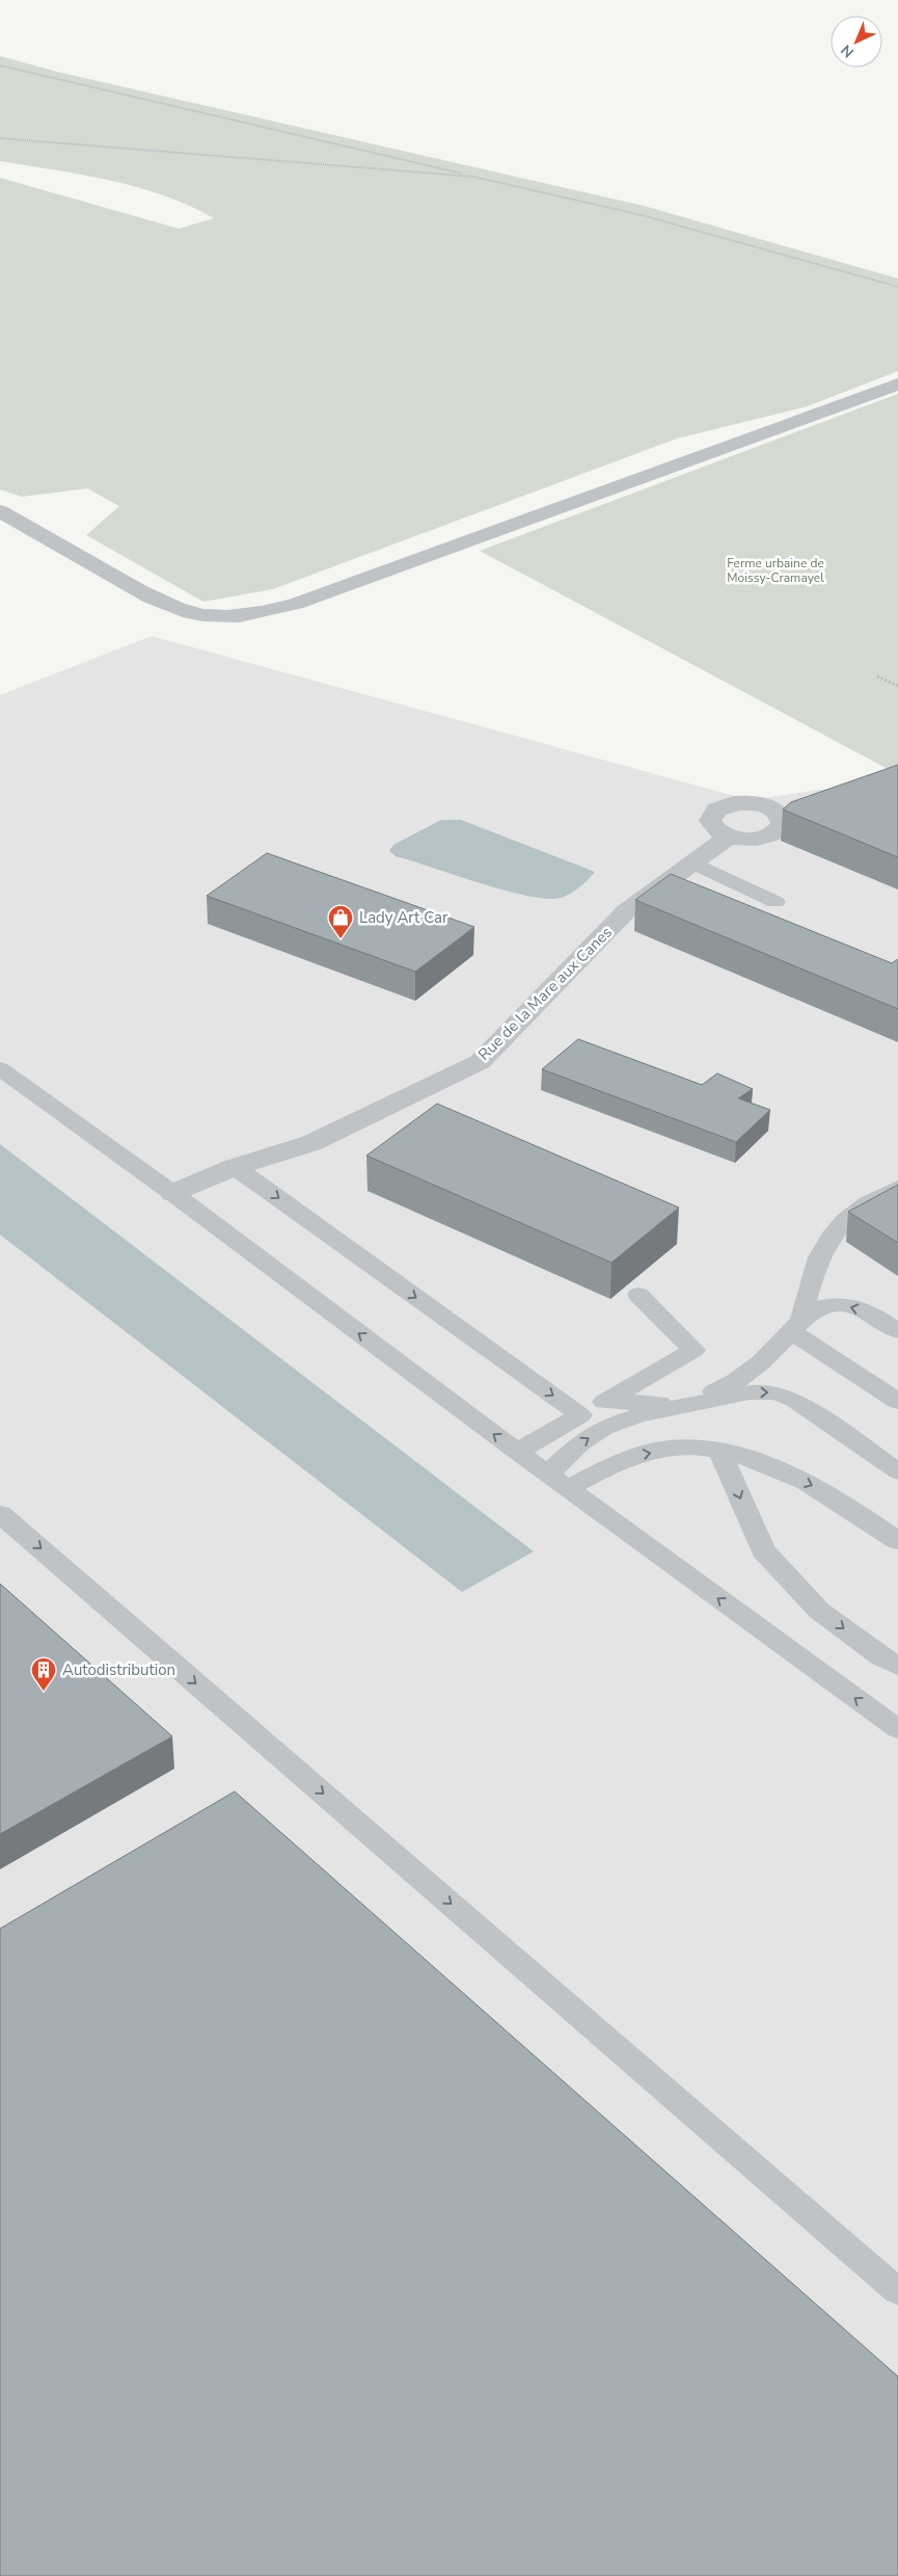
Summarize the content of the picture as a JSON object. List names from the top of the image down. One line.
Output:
{"streets":{"street":["Rue de la Mare aux Canes"]},"parks":["Ferme urbaine de Moissy-Cramayel"],"places":{"shop":["Lady Art Car"],"building":["Autodistribution"]},"north":"bottom left"}
